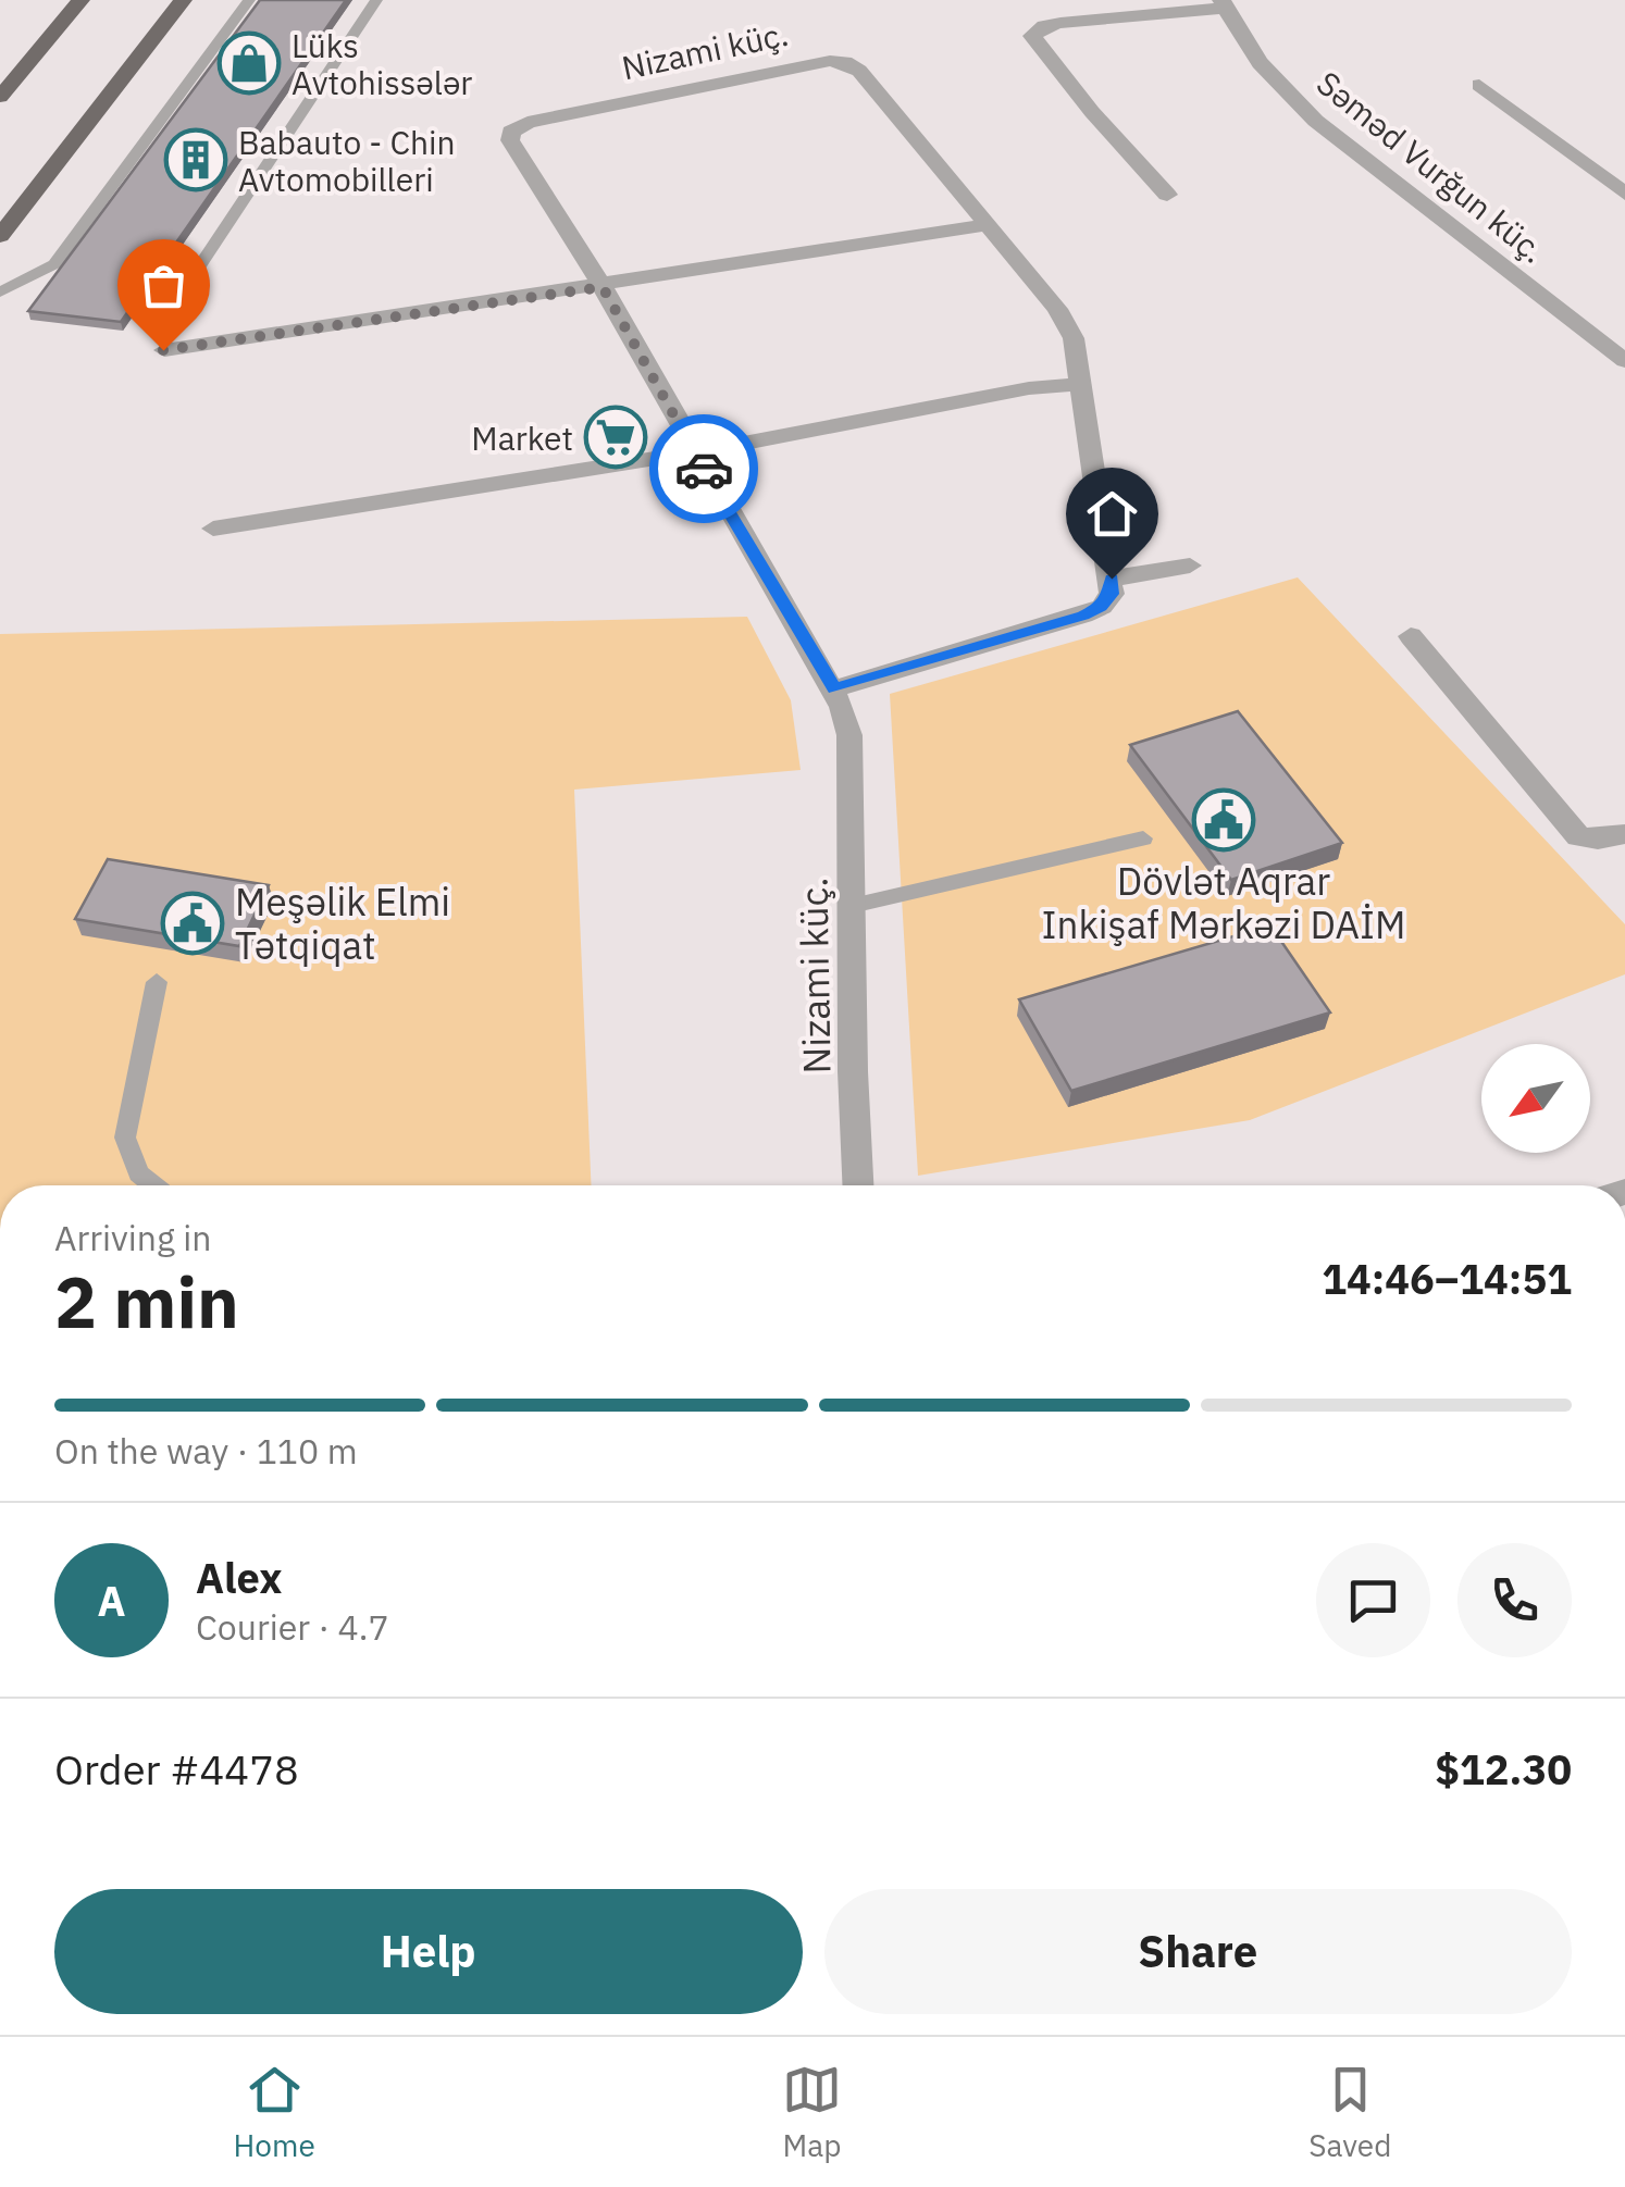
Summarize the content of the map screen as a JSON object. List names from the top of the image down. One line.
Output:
{"streets":{"street":["Nizami küç.","Səməd Vurğun küç."]},"places":{"shop":["Lüks Avtohissələr"],"building":["Babauto - Chin Avtomobilleri"],"supermarket":["Market"],"public building":["Dövlət Aqrar Inkişaf Mərkəzi DAİM","Meşəlik Elmi Tətqiqat"]},"north":"bottom left","page":{"heading":["2 min","Arriving in","14:46–14:51"],"panel":["Alex","Courier · 4.7","Order #4478","$12.30"],"bar":"On the way · 110 m","round":"A","buttons":["Help","Share"],"tabs":["Home","Map","Saved"]}}
